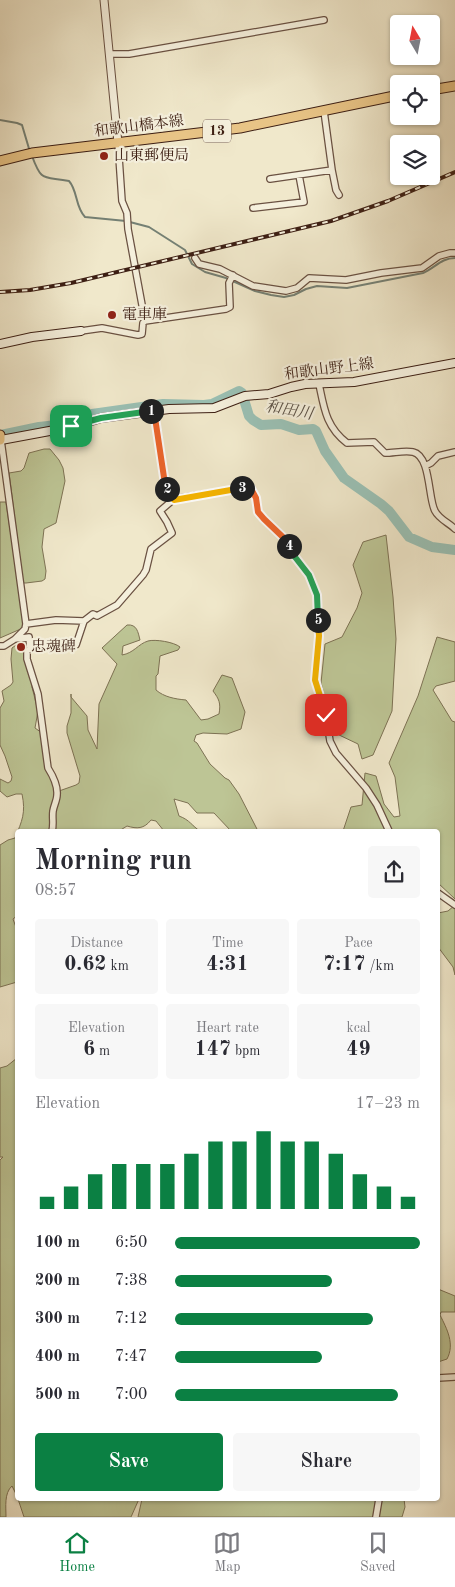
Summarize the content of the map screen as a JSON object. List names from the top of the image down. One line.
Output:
{"streets":{"main road":["和歌山橋本線","13","和歌山野上線"]},"water":["和田川"],"places":["山東郵便局","電車庫","忠魂碑"],"north":"top","page":{"pins":["1","3","2","4","5"],"heading":["Morning run","08:57"],"stats":[["Distance","0.62 km"],["Time","4:31"],["Pace","7:17 /km"],["Elevation","6 m"],["Heart rate","147 bpm"],["kcal","49"]],"chart":["Elevation","17–23 m"],"list":[{"name":"100 m","note":"6:50"},{"name":"200 m","note":"7:38"},{"name":"300 m","note":"7:12"},{"name":"400 m","note":"7:47"},{"name":"500 m","note":"7:00"}],"buttons":["Save","Share"],"tabs":["Home","Map","Saved"]}}
